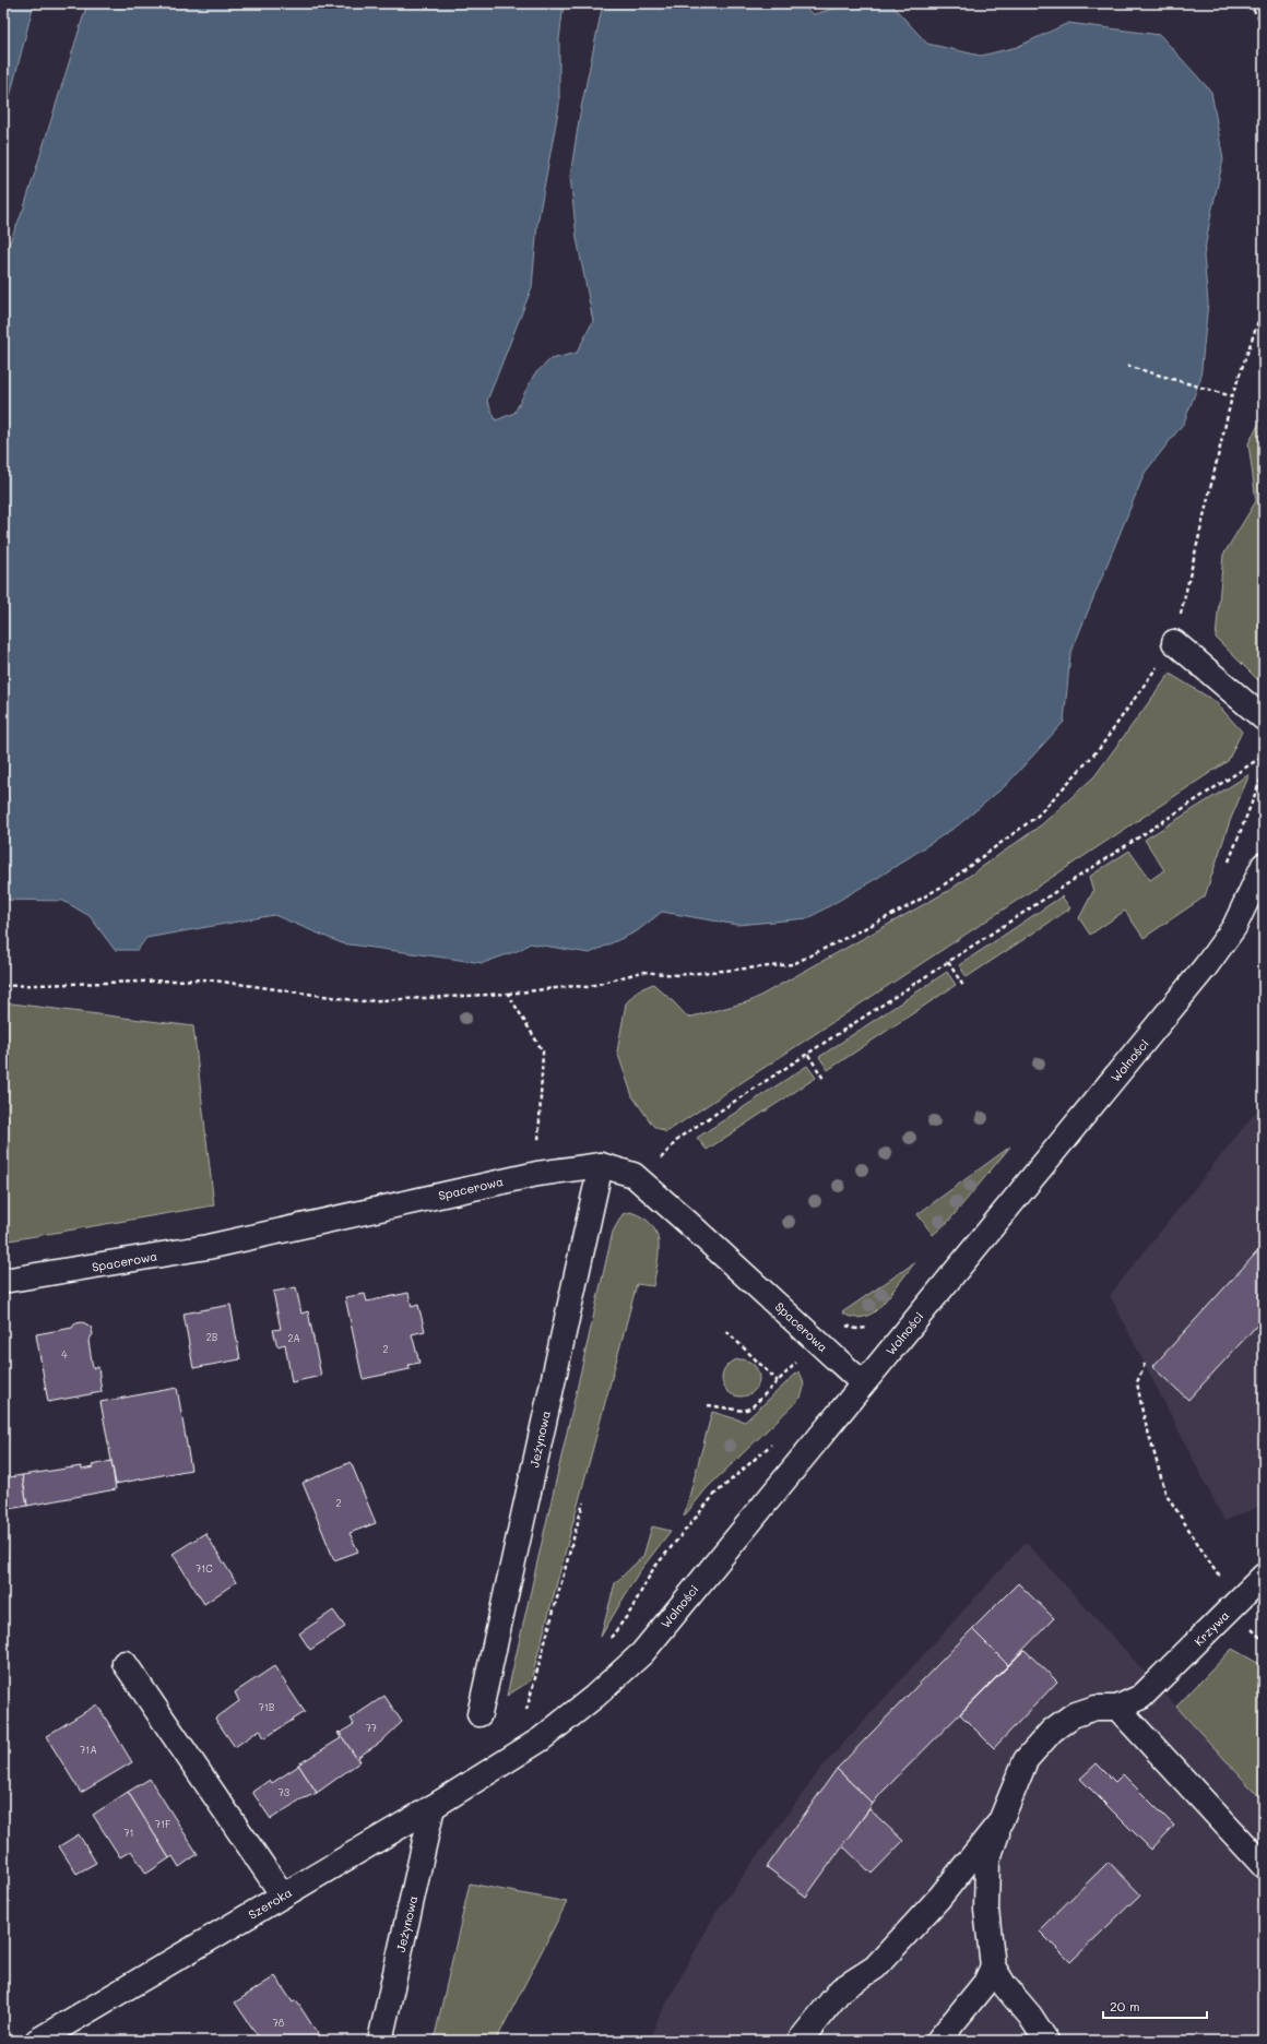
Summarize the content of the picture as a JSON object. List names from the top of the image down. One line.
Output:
{"streets":{"street":["Wolności","Spacerowa","Jeżynowa","Krzywa","Szeroka"]},"crossings":[["Wolności","Spacerowa"],["Wolności","Szeroka"],["Spacerowa","Jeżynowa"],["Jeżynowa","Szeroka"]],"house_numbers":["2B","2A","2","4","2","71C","71B","77","71A","73","71F","71","78"],"scale_bar":"20 m"}
